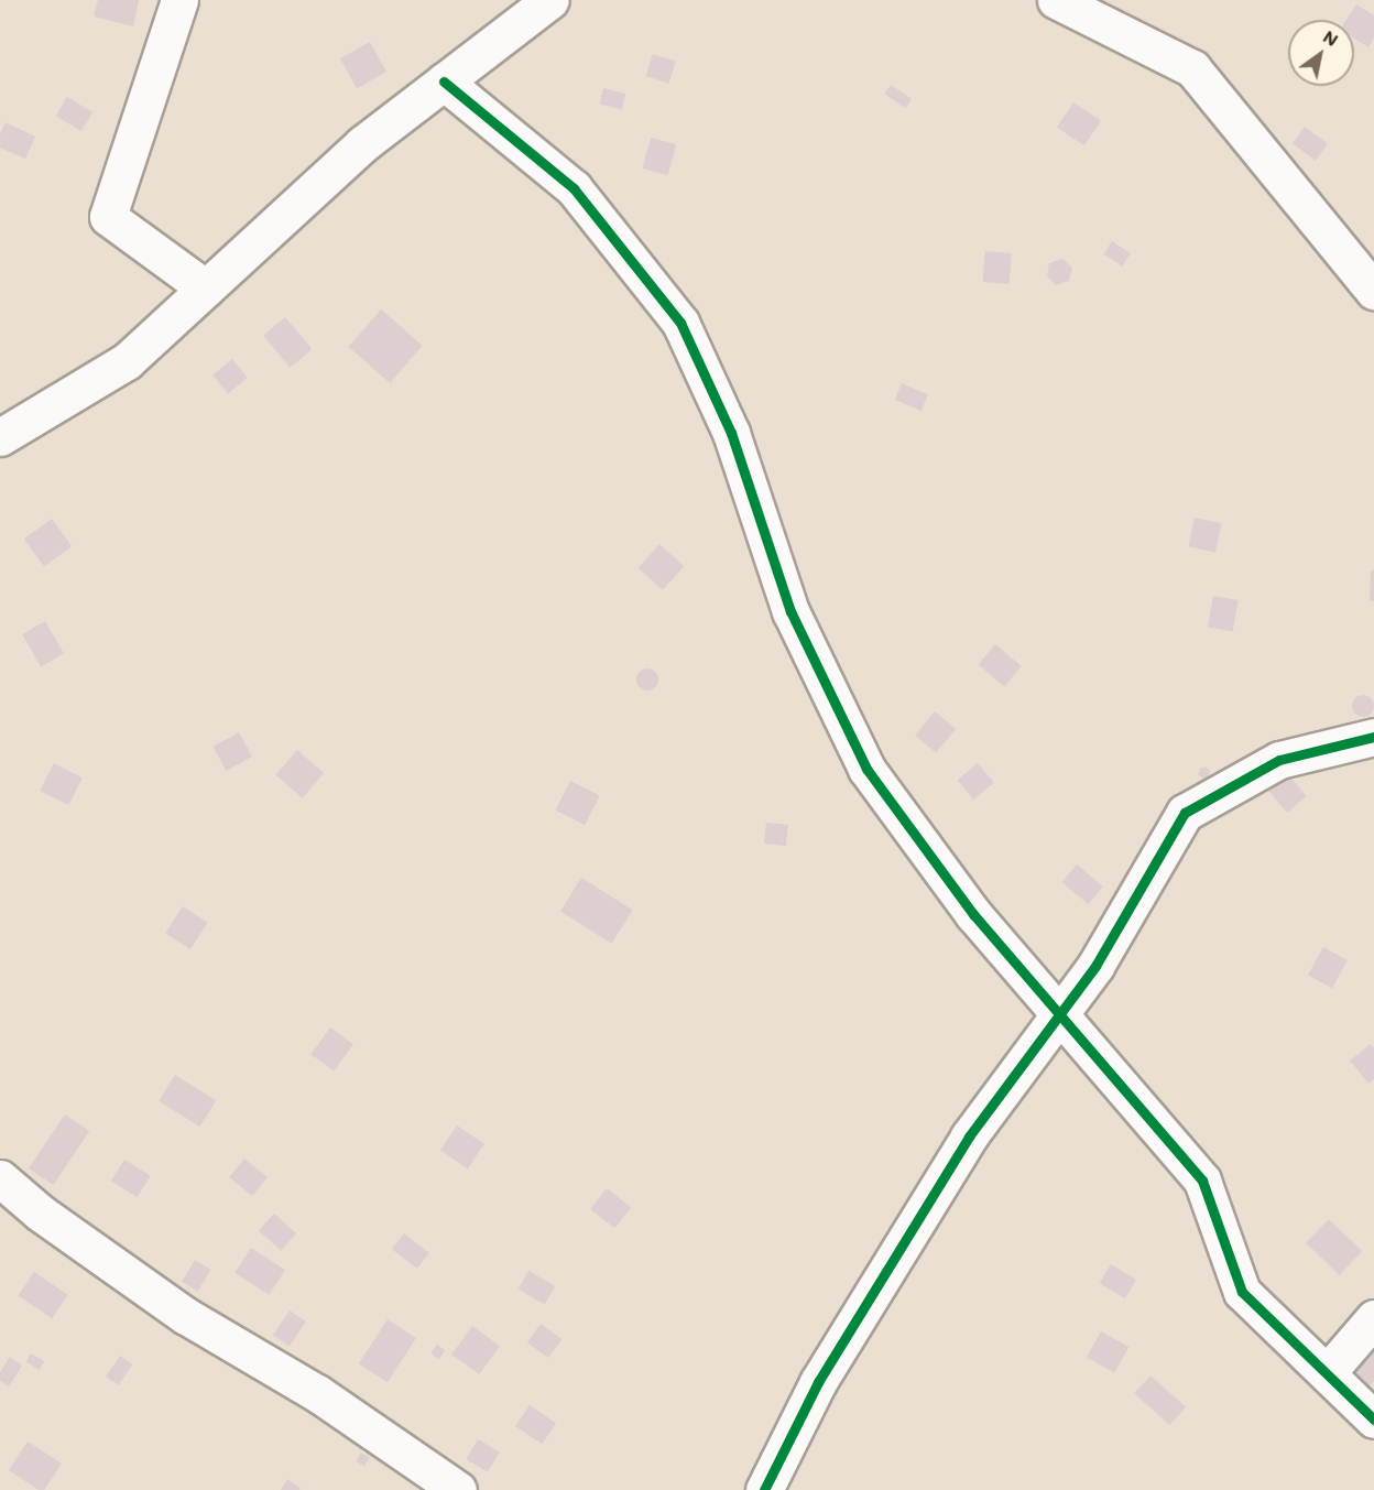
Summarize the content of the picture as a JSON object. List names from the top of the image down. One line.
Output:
{"north":"top right"}
